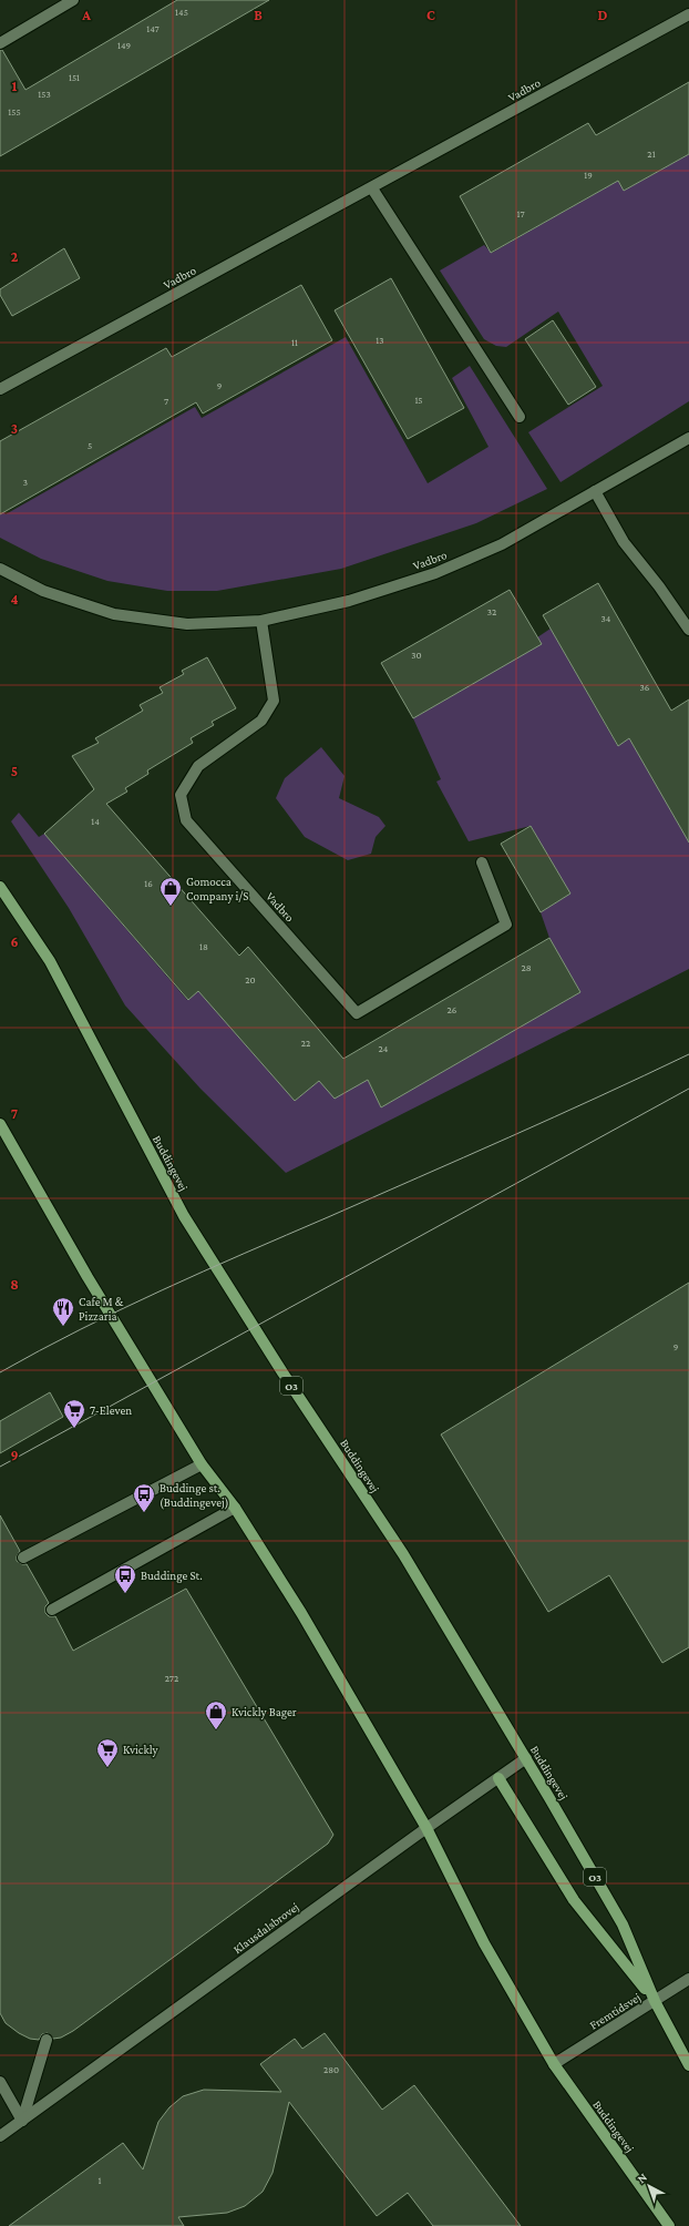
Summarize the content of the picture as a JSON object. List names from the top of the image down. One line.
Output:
{"streets":{"main road":["Buddingevej","O3"],"street":["Vadbro","Klausdalsbrovej","Fremtidsvej"]},"crossings":[["Buddingevej","Klausdalsbrovej"],["Buddingevej","Fremtidsvej"]],"places":{"shop":["Gomocca Company i/S","Kvickly Bager"],"restaurant":["Cafe M & Pizzaria"],"supermarket":["7-Eleven","Kvickly"],"bus stop":["Buddinge st. (Buddingevej)","Buddinge St."]},"house_numbers":["145","147","149","151","153","155","21","19","17","13","11","9","15","7","5","3","32","34","30","36","14","16","18","28","20","26","22","24","9","272","280","1"],"north":"top left","grid":{"columns":["A","B","C","D"],"rows":["1","2","3","4","5","6","7","8","9"]}}
